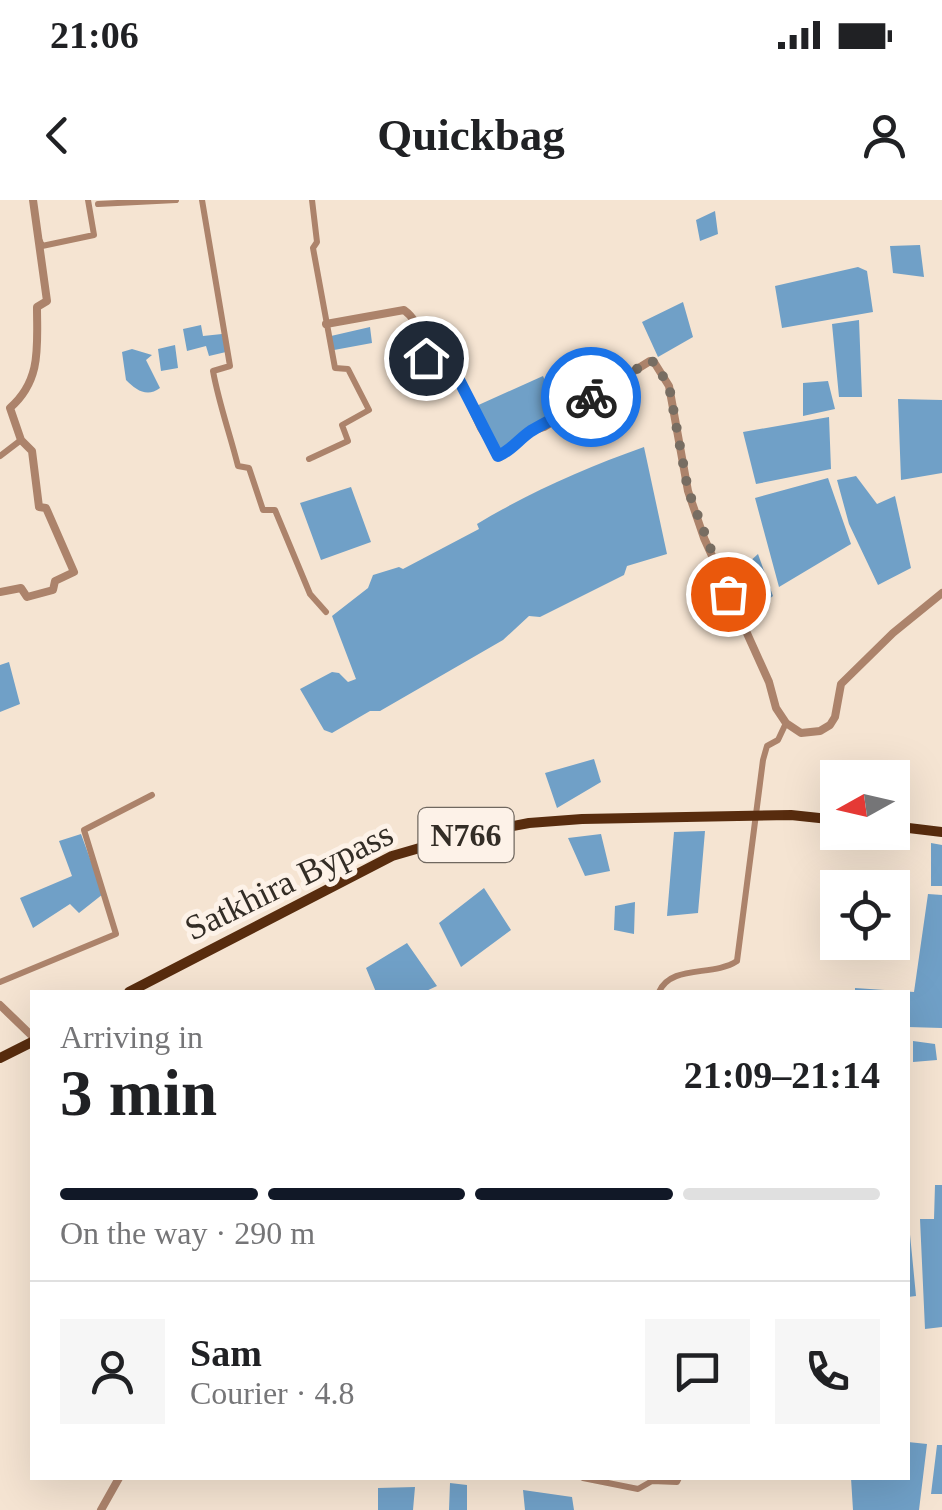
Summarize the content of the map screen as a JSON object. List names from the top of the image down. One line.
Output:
{"streets":{"highway":["N766","Satkhira Bypass"]},"north":"left","page":{"status":"21:06","header":"Quickbag","heading":["3 min","Arriving in","21:09–21:14"],"panel":["Sam","Courier · 4.8"],"bar":"On the way · 290 m"}}
